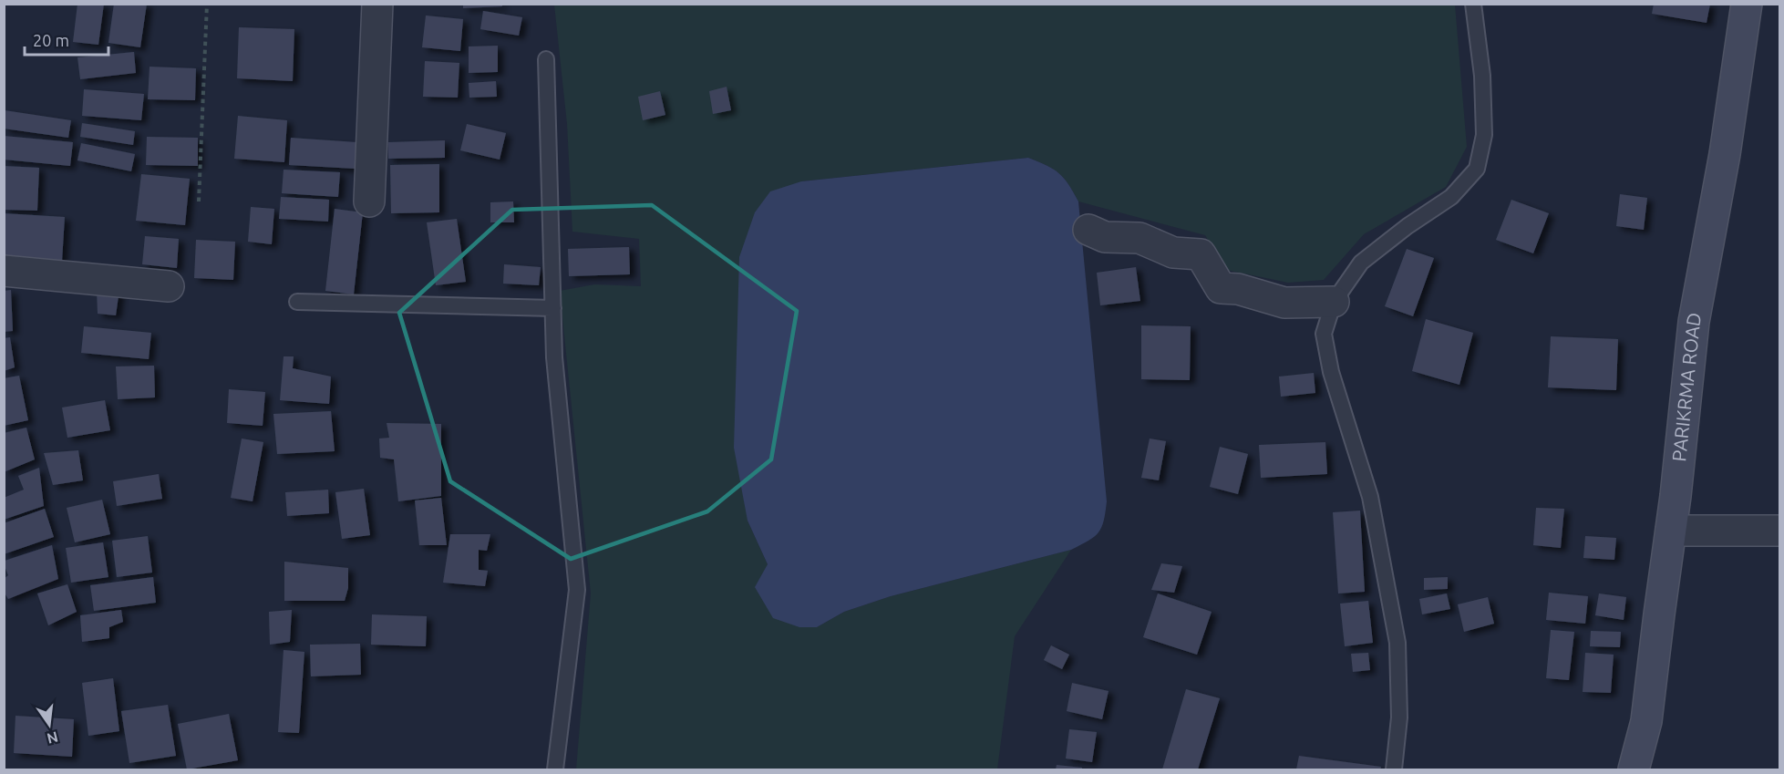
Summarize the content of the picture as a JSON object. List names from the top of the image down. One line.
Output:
{"streets":{"street":["PARIKRMA ROAD"]},"scale_bar":"20 m","north":"bottom"}
